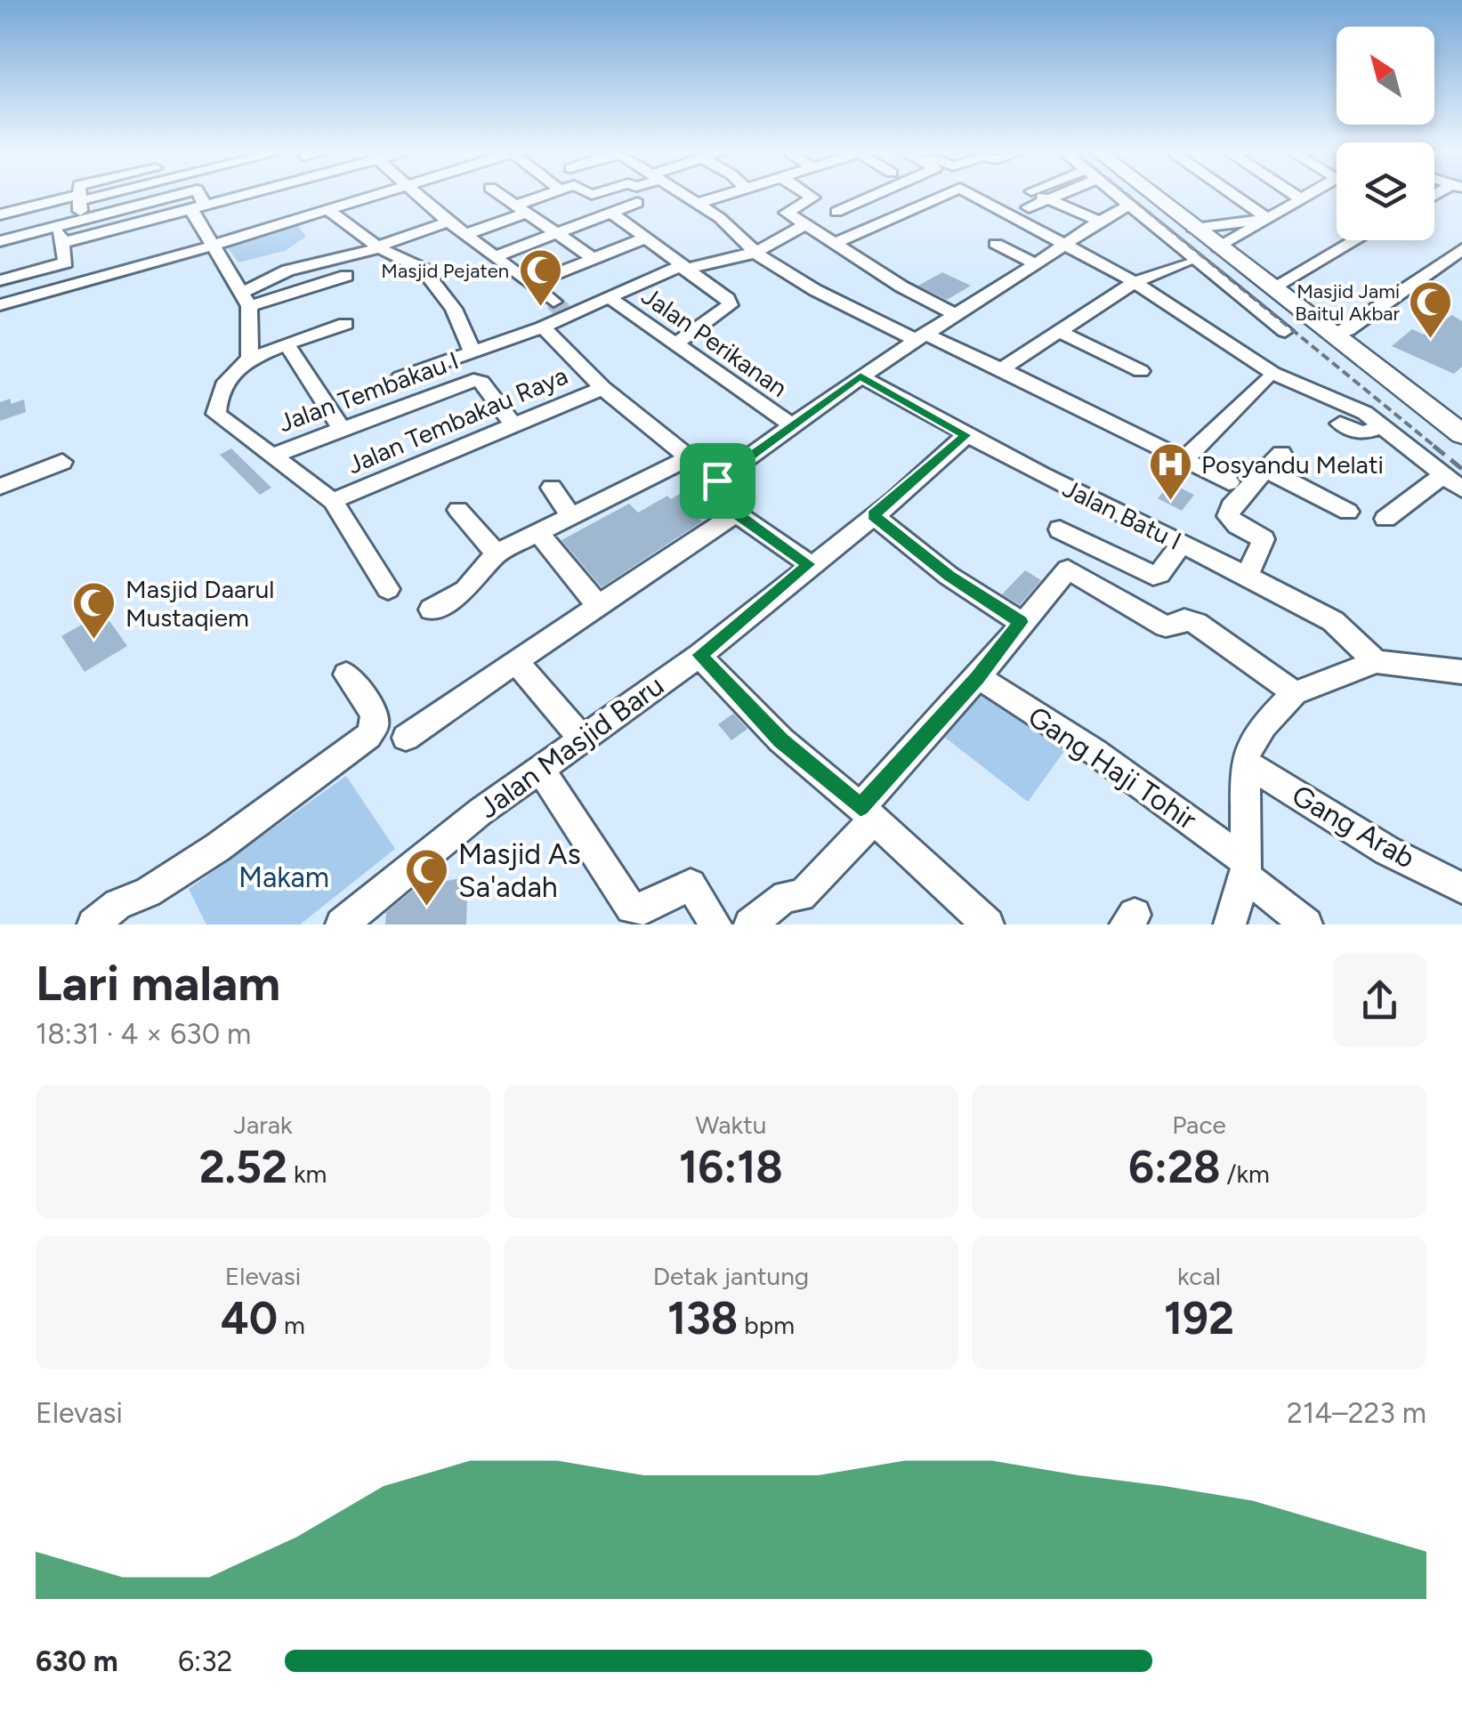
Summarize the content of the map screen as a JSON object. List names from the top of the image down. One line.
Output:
{"streets":{"street":["Jalan Perikanan","Jalan Tembakau I","Jalan Tembakau Raya","Jalan Batu I","Jalan Masjid Baru","Gang Haji Tohir","Gang Arab"]},"crossings":[["Jalan Tembakau I","Jalan Tembakau Raya"],["Jalan Batu I","Jalan Masjid Baru"]],"parks":["Makam"],"places":{"mosque":["Masjid Pejaten","Masjid Jami Baitul Akbar","Masjid Daarul Mustaqiem","Masjid As Sa'adah"],"hospital":["Posyandu Melati"]},"north":"top left","page":{"heading":["Lari malam","18:31 · 4 × 630 m"],"stats":[["Jarak","2.52 km"],["Waktu","16:18"],["Pace","6:28 /km"],["Elevasi","40 m"],["Detak jantung","138 bpm"],["kcal","192"]],"chart":["Elevasi","214–223 m"],"list":[{"name":"630 m","note":"6:32"}]}}
